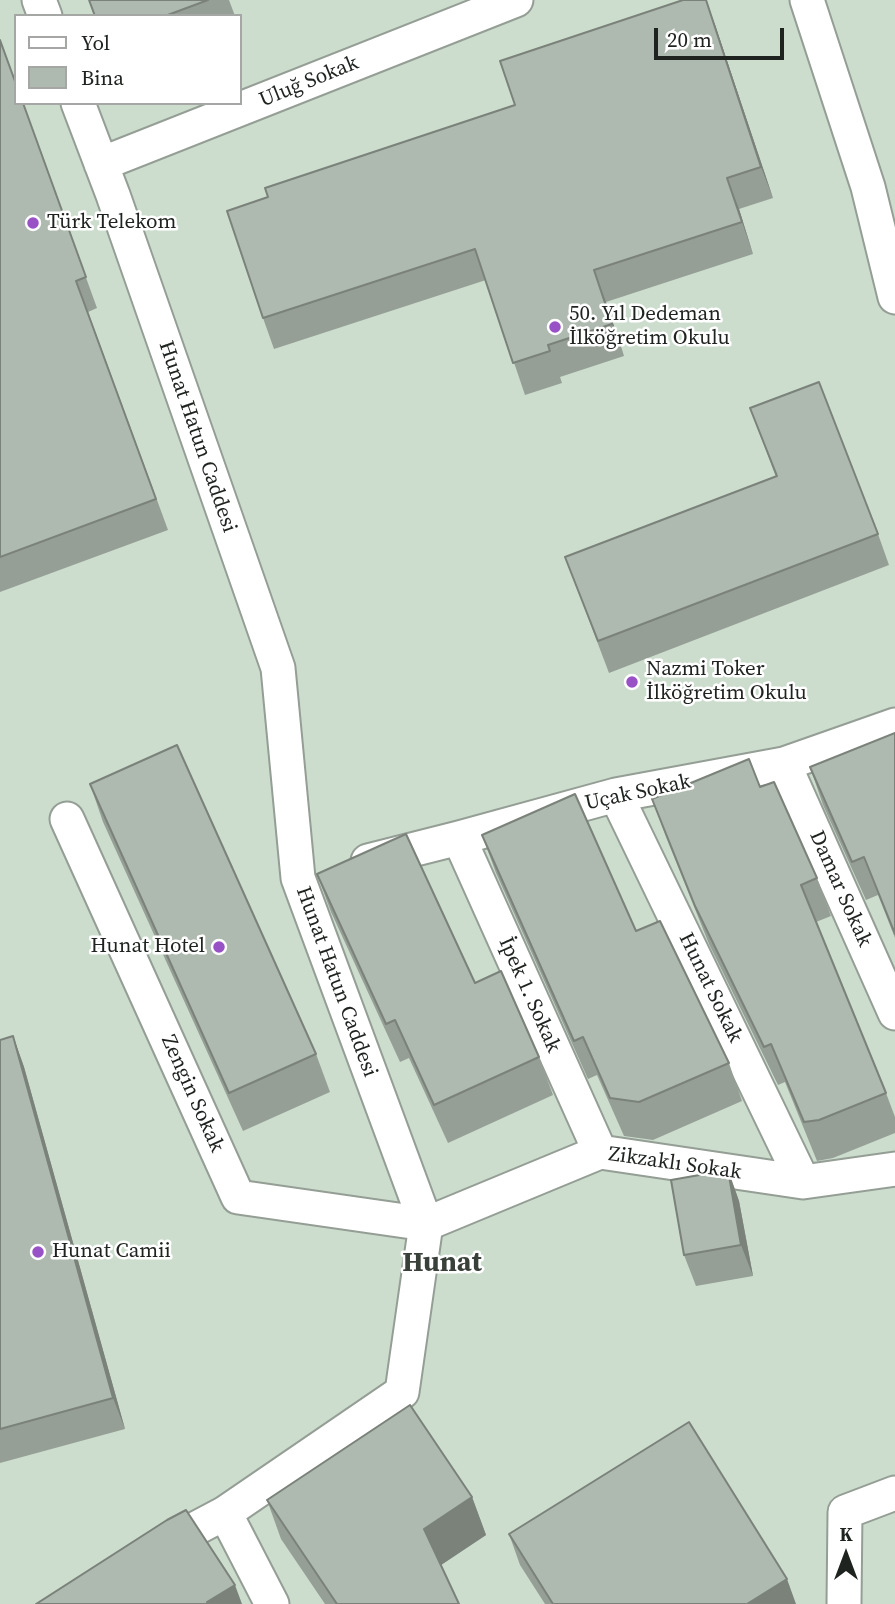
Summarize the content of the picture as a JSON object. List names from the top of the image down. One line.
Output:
{"streets":{"street":["Uluğ Sokak","Hunat Hatun Caddesi","Uçak Sokak","Damar Sokak","Hunat Sokak","İpek 1. Sokak","Zengin Sokak","Zikzaklı Sokak"]},"crossings":[["Uluğ Sokak","Hunat Hatun Caddesi"],["Hunat Hatun Caddesi","Uçak Sokak"],["Hunat Hatun Caddesi","Zengin Sokak"],["Hunat Hatun Caddesi","Zikzaklı Sokak"],["Uçak Sokak","Damar Sokak"],["Uçak Sokak","Hunat Sokak"],["Uçak Sokak","İpek 1. Sokak"],["Hunat Sokak","Zikzaklı Sokak"],["İpek 1. Sokak","Zikzaklı Sokak"],["Zengin Sokak","Zikzaklı Sokak"]],"districts":["Hunat"],"places":["Türk Telekom","50. Yıl Dedeman İlköğretim Okulu","Nazmi Toker İlköğretim Okulu","Hunat Hotel","Hunat Camii"],"legend":["Yol","Bina"],"scale_bar":"20 m","north":"top"}
